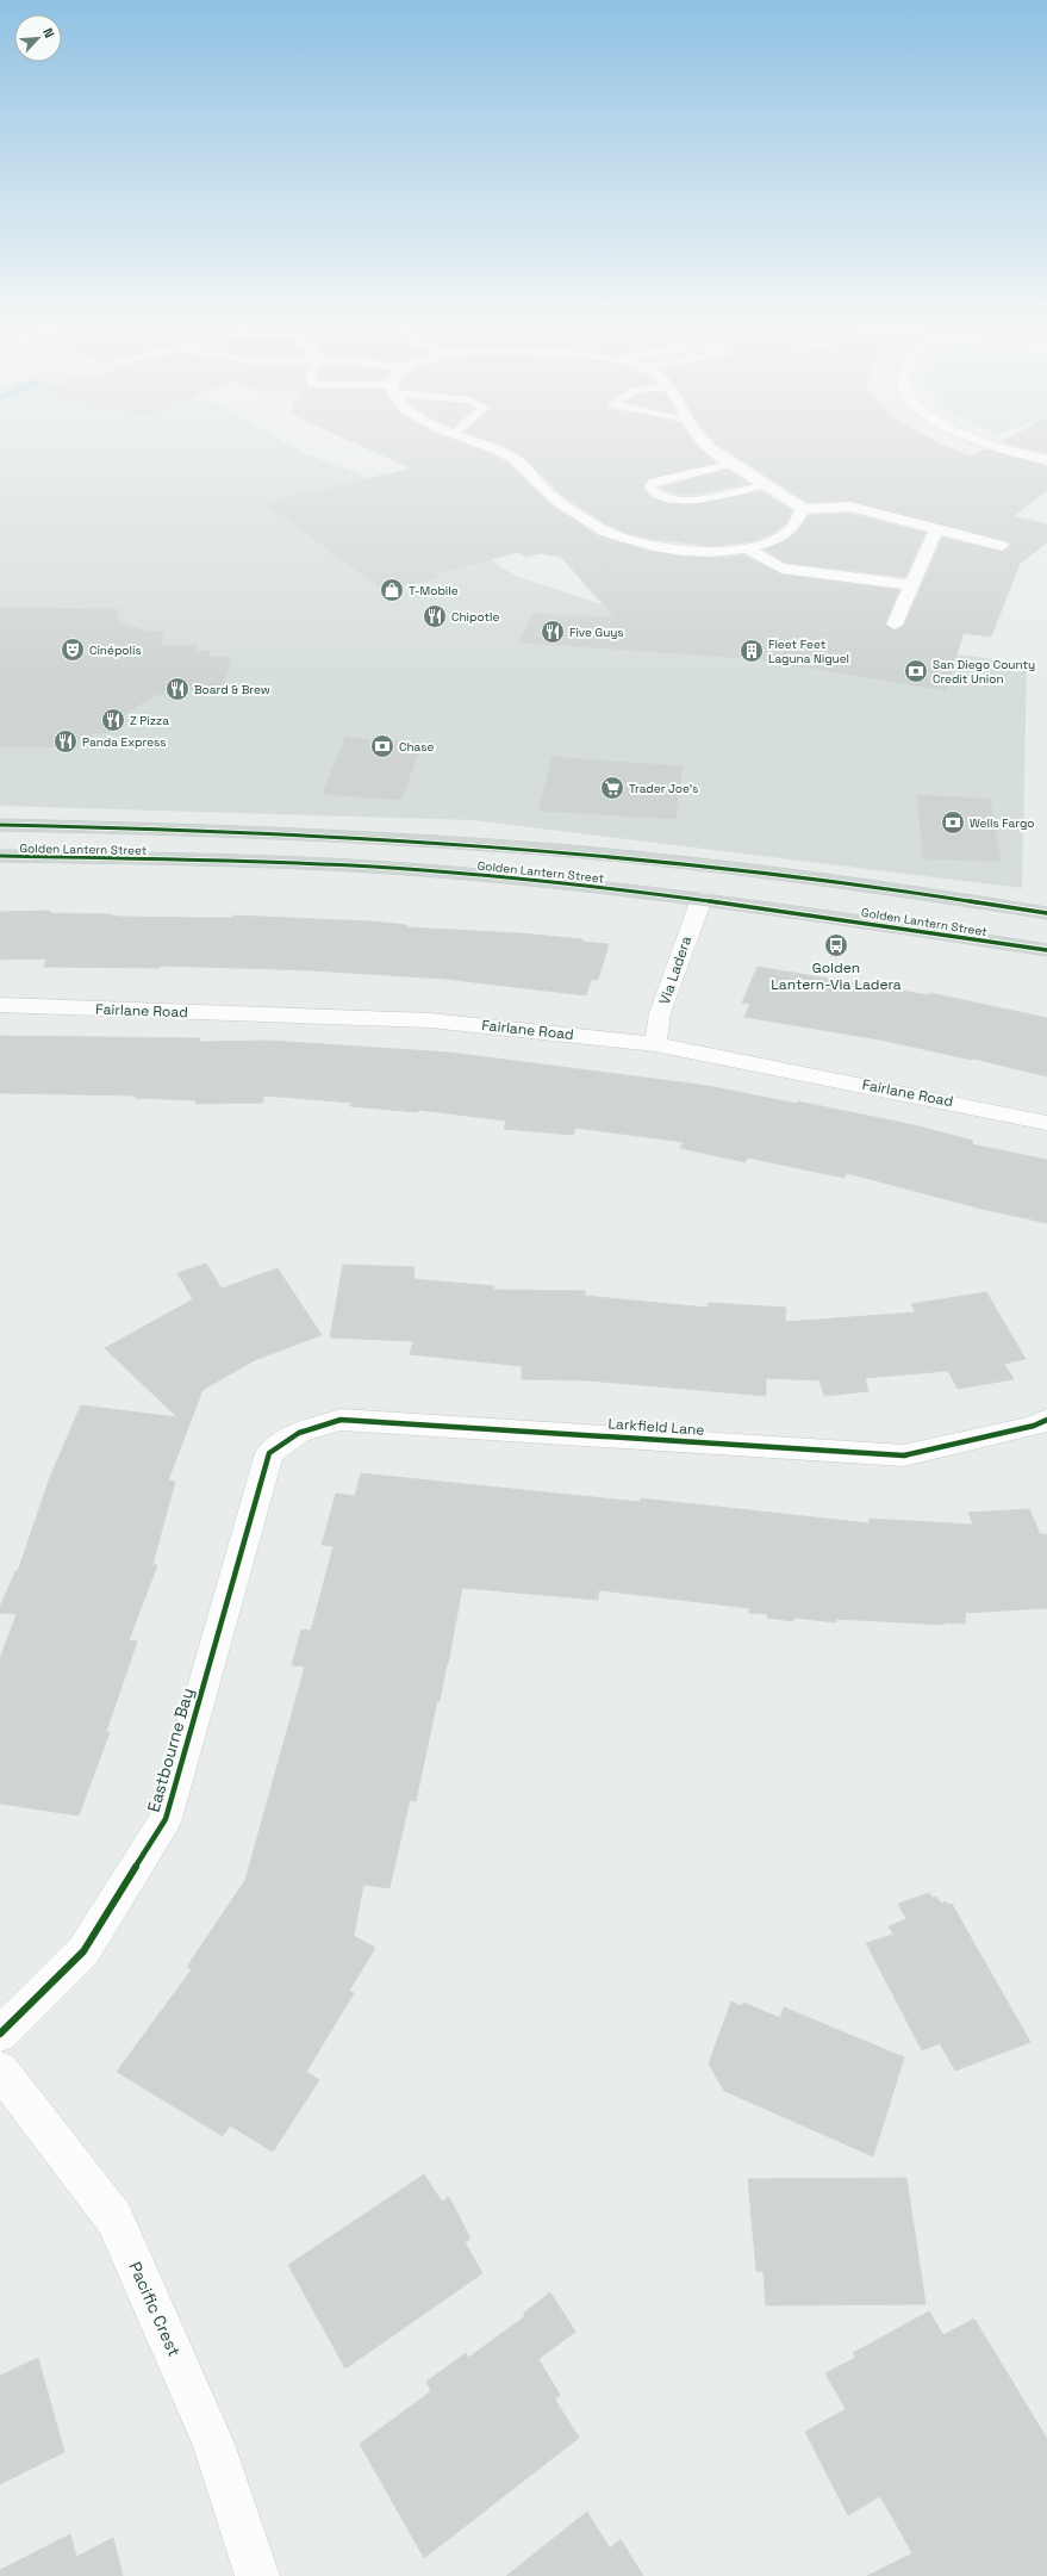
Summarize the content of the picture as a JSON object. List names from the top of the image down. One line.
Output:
{"streets":{"main road":["Golden Lantern Street"],"street":["Via Ladera","Fairlane Road","Larkfield Lane","Eastbourne Bay","Pacific Crest"]},"crossings":[["Golden Lantern Street","Via Ladera"],["Via Ladera","Fairlane Road"],["Larkfield Lane","Eastbourne Bay"]],"places":{"shop":["T-Mobile"],"restaurant":["Chipotle","Five Guys","Board & Brew","Z Pizza","Panda Express"],"theatre":["Cinépolis"],"building":["Fleet Feet Laguna Niguel"],"bank":["San Diego County Credit Union","Chase","Wells Fargo"],"supermarket":["Trader Joe's"],"bus stop":["Golden Lantern-Via Ladera"]},"north":"top right"}
